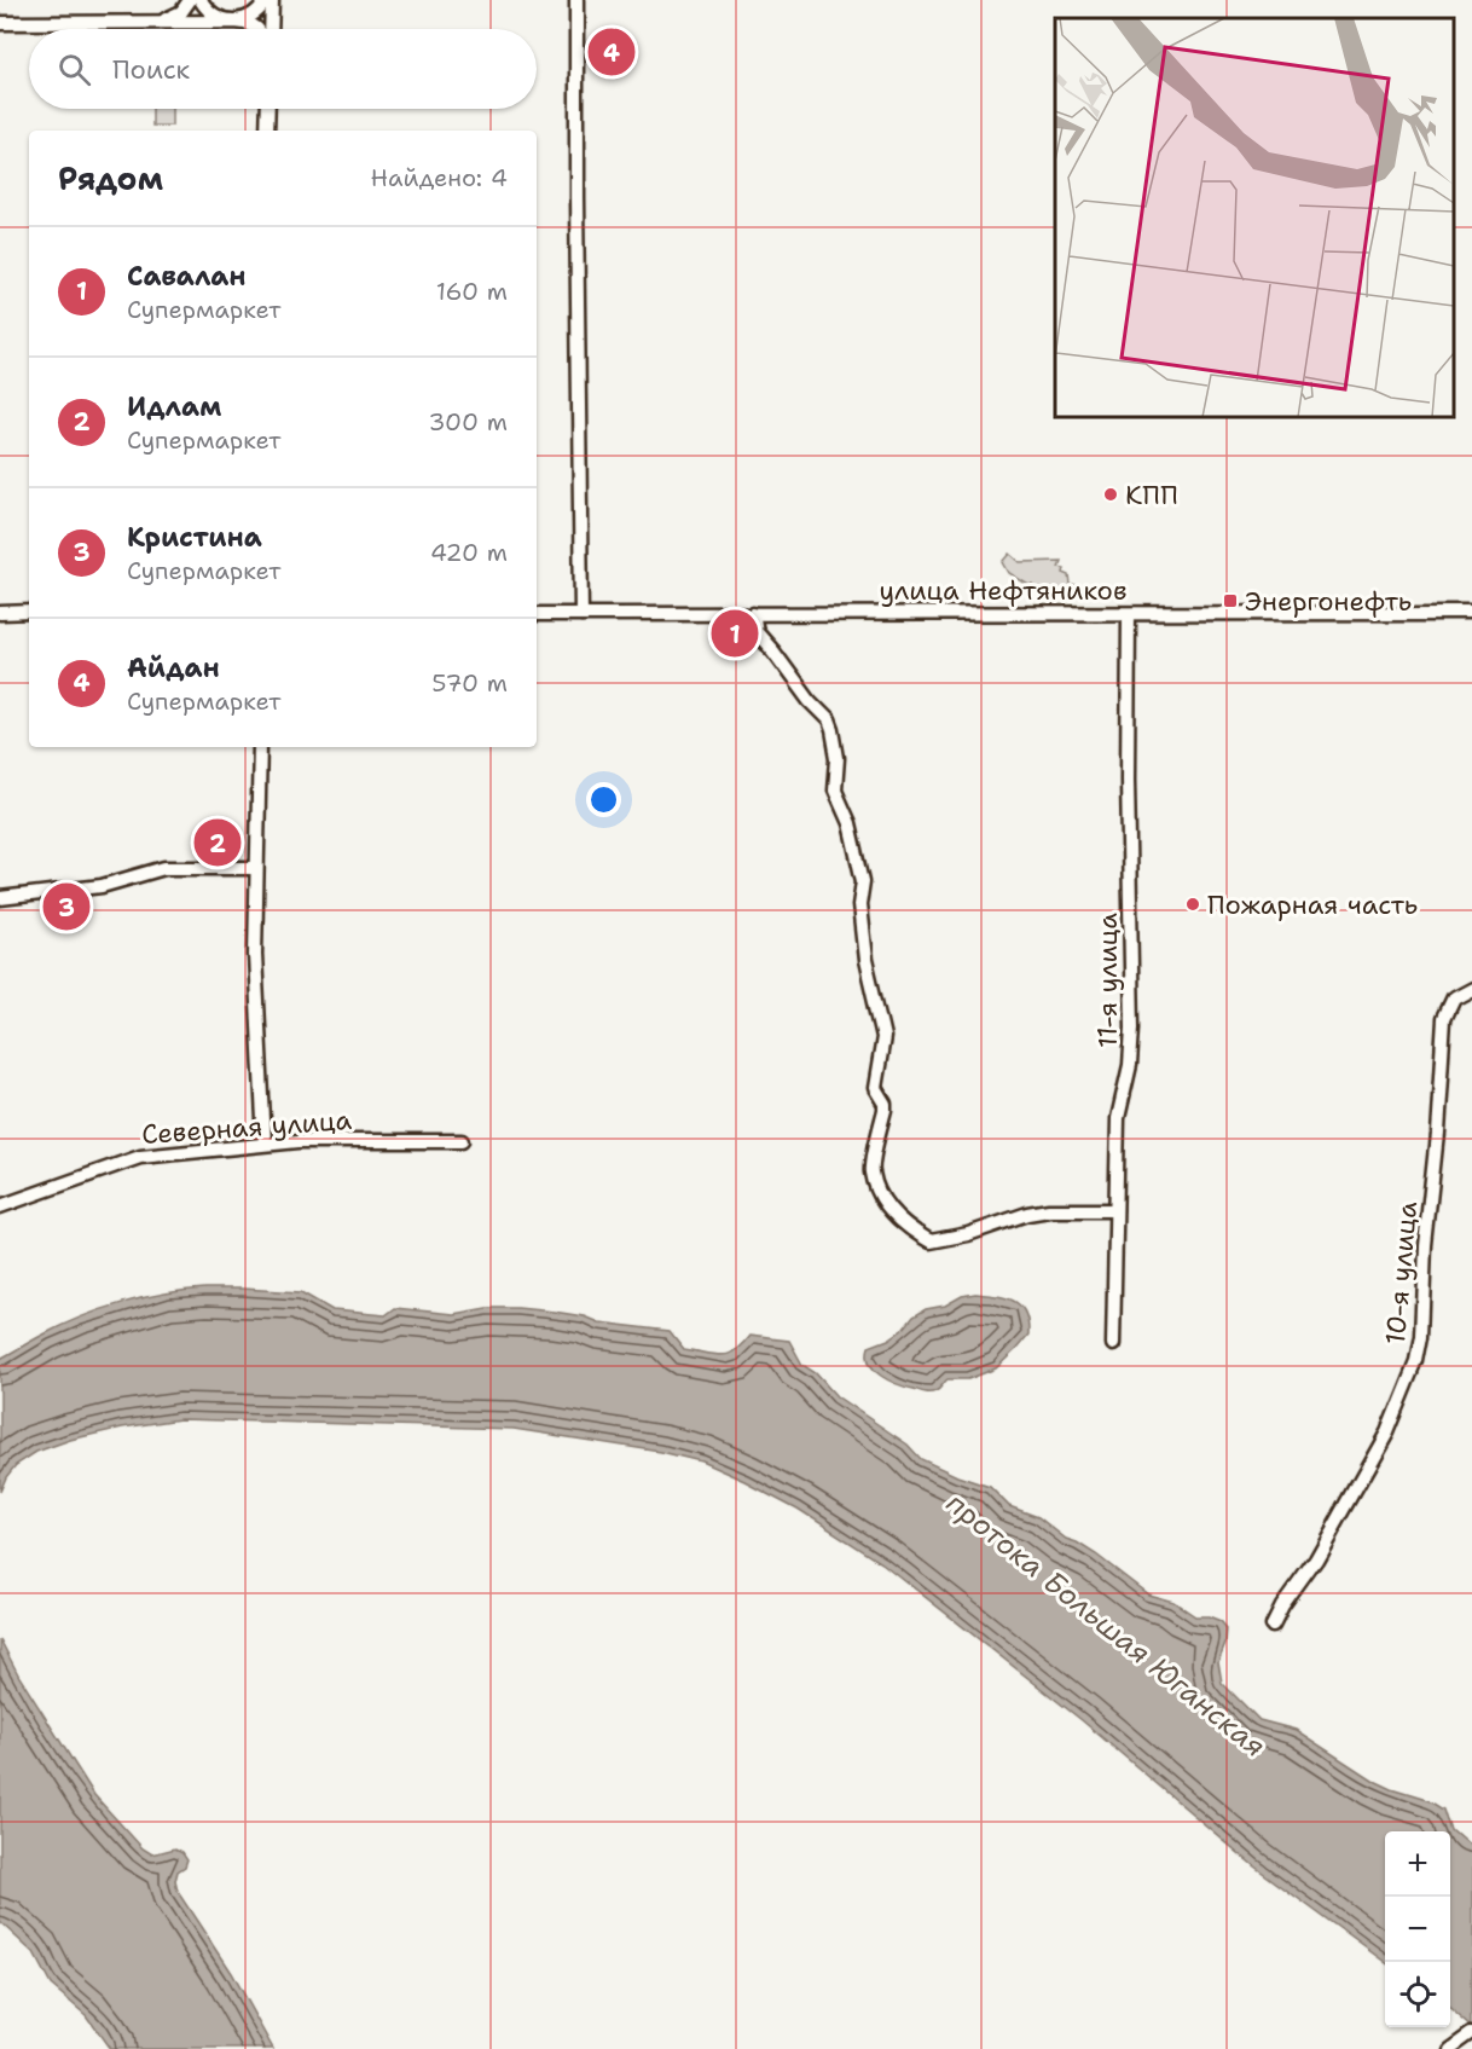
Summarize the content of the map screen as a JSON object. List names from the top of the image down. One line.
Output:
{"streets":{"street":["улица Нефтяников","11-я улица","Северная улица","10-я улица"]},"crossings":[["улица Нефтяников","11-я улица"]],"water":["протока Большая Юганская"],"places":{"other":["КПП","Пожарная часть"],"transit":["Энергонефть"]},"page":{"pins":["4","1","2","3"],"search":"Поиск","heading":["Рядом","Найдено: 4"],"list":[{"mark":"1","name":"Савалан","note":"Супермаркет","value":"160 m"},{"mark":"2","name":"Идлам","note":"Супермаркет","value":"300 m"},{"mark":"3","name":"Кристина","note":"Супермаркет","value":"420 m"},{"mark":"4","name":"Айдан","note":"Супермаркет","value":"570 m"}],"map_buttons":["+","−"]}}
